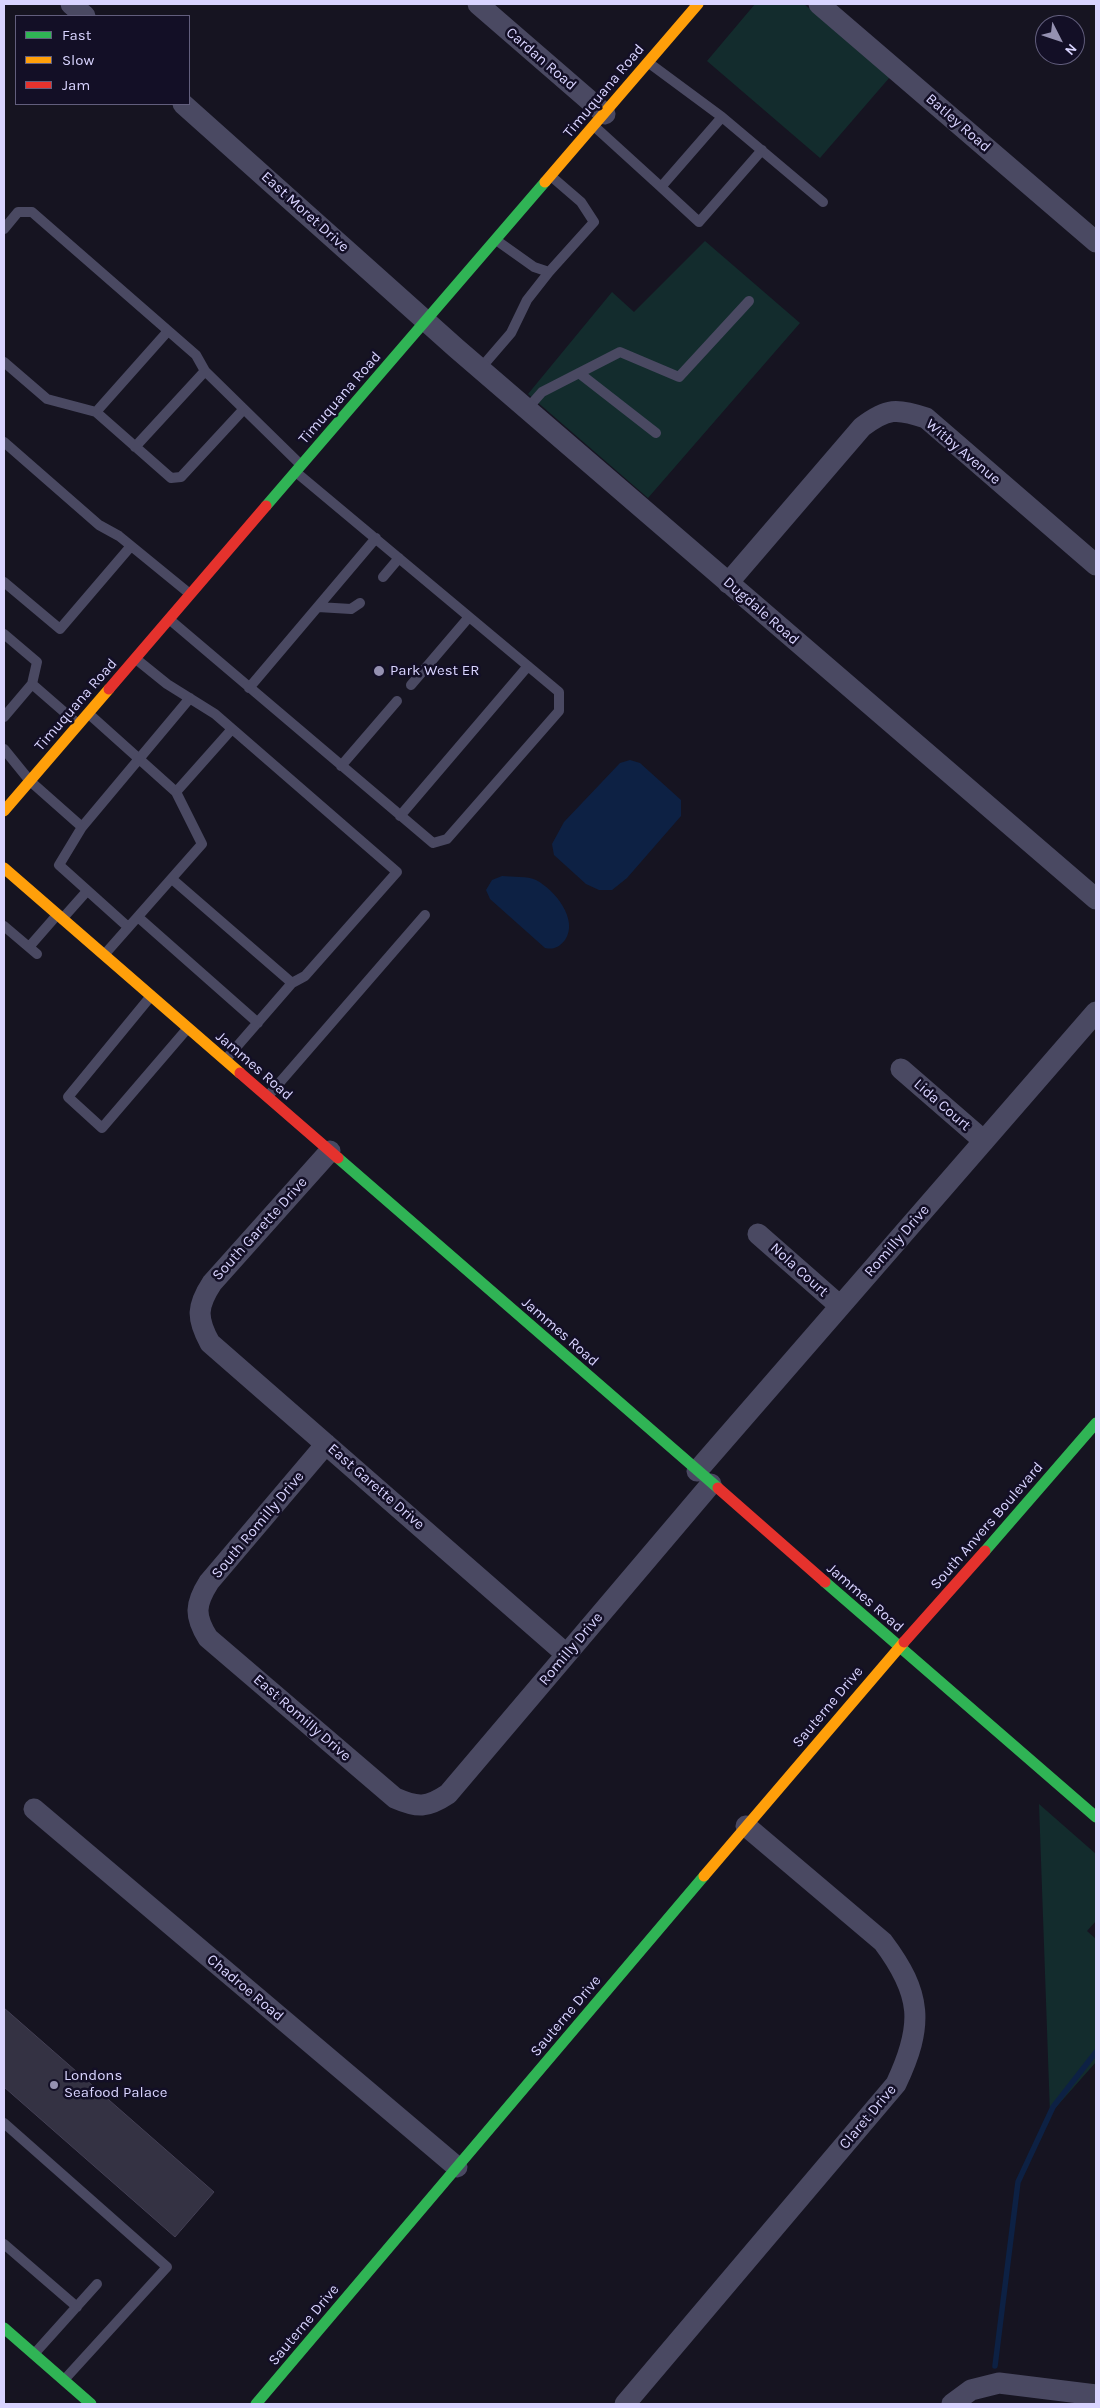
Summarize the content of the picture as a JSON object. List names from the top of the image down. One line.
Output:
{"streets":{"street":["Cardan Road","Timuquana Road","Batley Road","East Moret Drive","Witby Avenue","Dugdale Road","Jammes Road","Lida Court","South Garette Drive","Romilly Drive","Nola Court","East Garette Drive","South Romilly Drive","South Anvers Boulevard","Sauterne Drive","East Romilly Drive","Chadroe Road","Claret Drive"]},"crossings":[["Cardan Road","Timuquana Road"],["Timuquana Road","East Moret Drive"],["Timuquana Road","Dugdale Road"],["East Moret Drive","Dugdale Road"],["Witby Avenue","Dugdale Road"],["Jammes Road","South Garette Drive"],["Jammes Road","Romilly Drive"],["Jammes Road","South Anvers Boulevard"],["Jammes Road","Sauterne Drive"],["Lida Court","Romilly Drive"],["South Garette Drive","East Garette Drive"],["Romilly Drive","Nola Court"],["Romilly Drive","East Garette Drive"],["Romilly Drive","East Romilly Drive"],["East Garette Drive","South Romilly Drive"],["South Romilly Drive","East Romilly Drive"],["South Anvers Boulevard","Sauterne Drive"],["Sauterne Drive","Chadroe Road"],["Sauterne Drive","Claret Drive"]],"places":["Park West ER","Londons Seafood Palace"],"legend":["Fast","Slow","Jam"],"north":"bottom right"}
